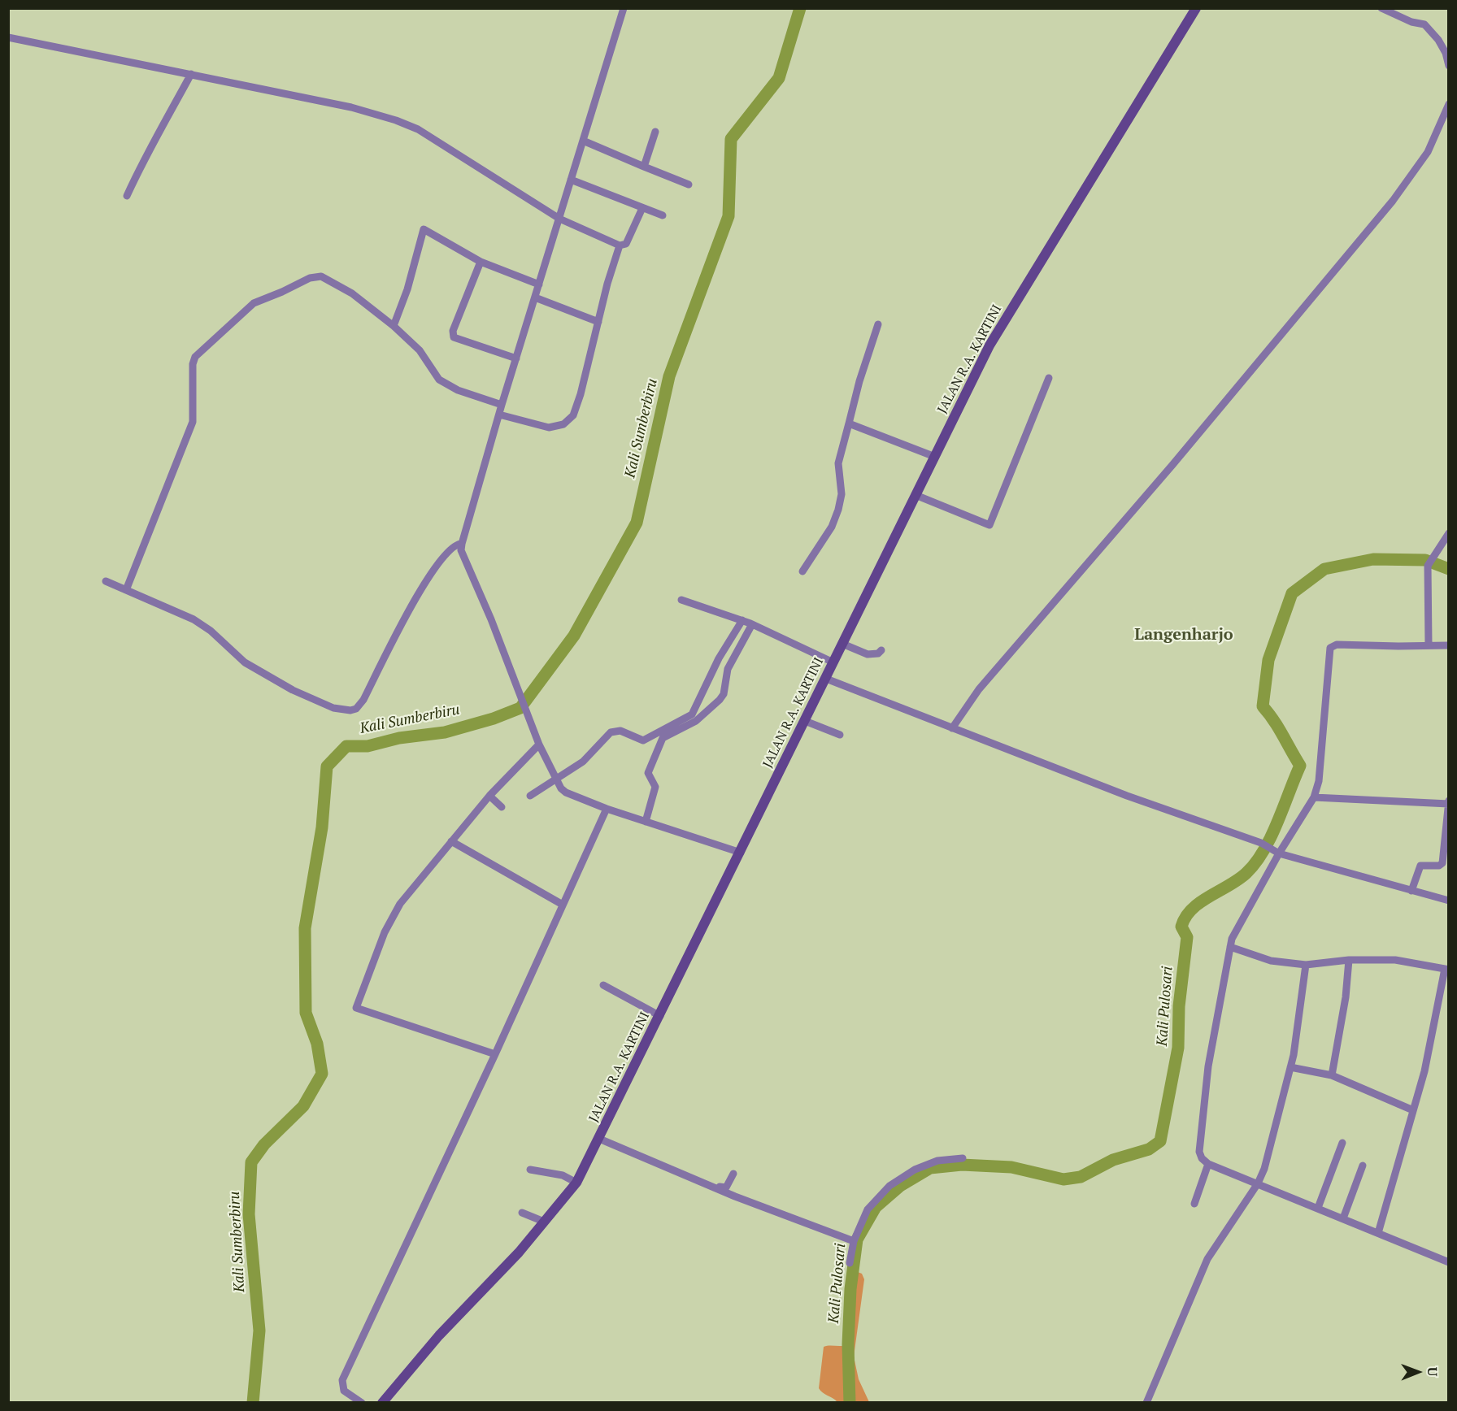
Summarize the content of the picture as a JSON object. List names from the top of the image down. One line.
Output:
{"streets":{"main road":["JALAN R.A. KARTINI"]},"districts":["Langenharjo"],"water":["Kali Sumberbiru","Kali Pulosari"],"north":"right"}
